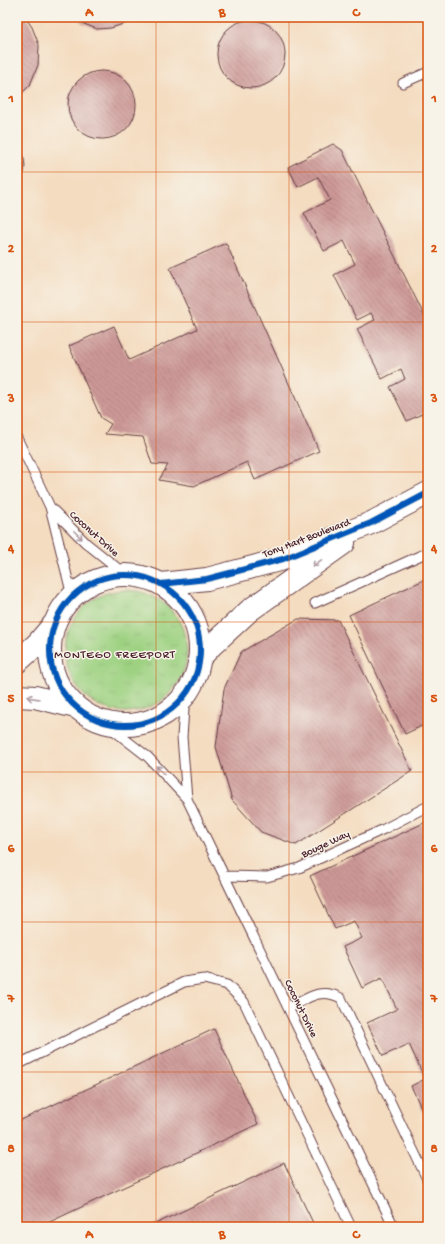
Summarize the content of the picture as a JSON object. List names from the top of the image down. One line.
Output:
{"streets":{"street":["Tony Hart Boulevard"],"lane":["Coconut Drive","Bouge Way"]},"crossings":[["Coconut Drive","Bouge Way"]],"districts":["MONTEGO FREEPORT"],"grid":{"columns":["A","B","C"],"rows":["1","2","3","4","5","6","7","8"]}}
